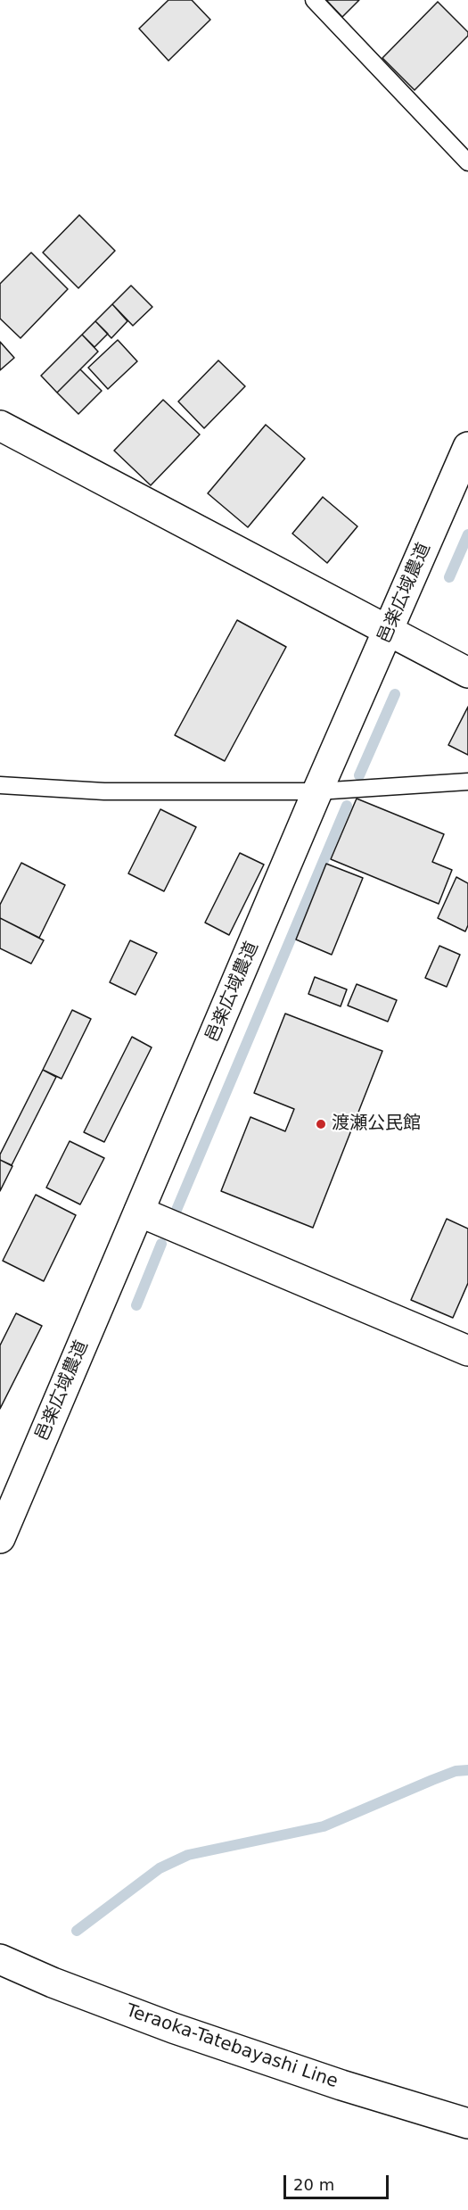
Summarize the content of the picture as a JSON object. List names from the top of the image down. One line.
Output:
{"streets":{"street":["邑楽広域農道","Teraoka-Tatebayashi Line"]},"places":["渡瀬公民館"],"scale_bar":"20 m"}
